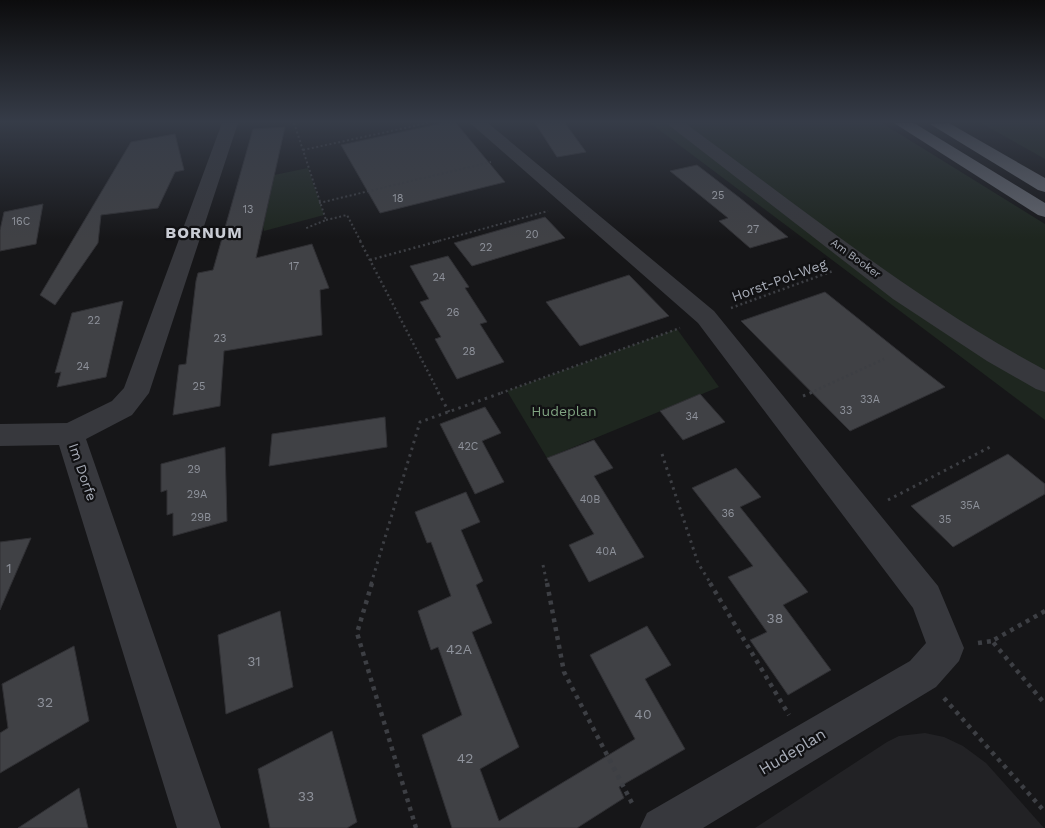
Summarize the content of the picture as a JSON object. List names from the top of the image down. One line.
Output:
{"streets":{"street":["Am Booker","Im Dorfe","Hudeplan"],"path":["Horst-Pol-Weg"]},"crossings":[["Am Booker","Horst-Pol-Weg"],["Horst-Pol-Weg","Hudeplan"]],"districts":["BORNUM"],"parks":["Hudeplan"],"house_numbers":["25","18","13","16C","27","20","22","17","24","26","22","23","28","24","25","33A","33","34","42C","29","29A","40B","35A","36","29B","35","40A","1","38","42A","31","32","40","42","33"]}
